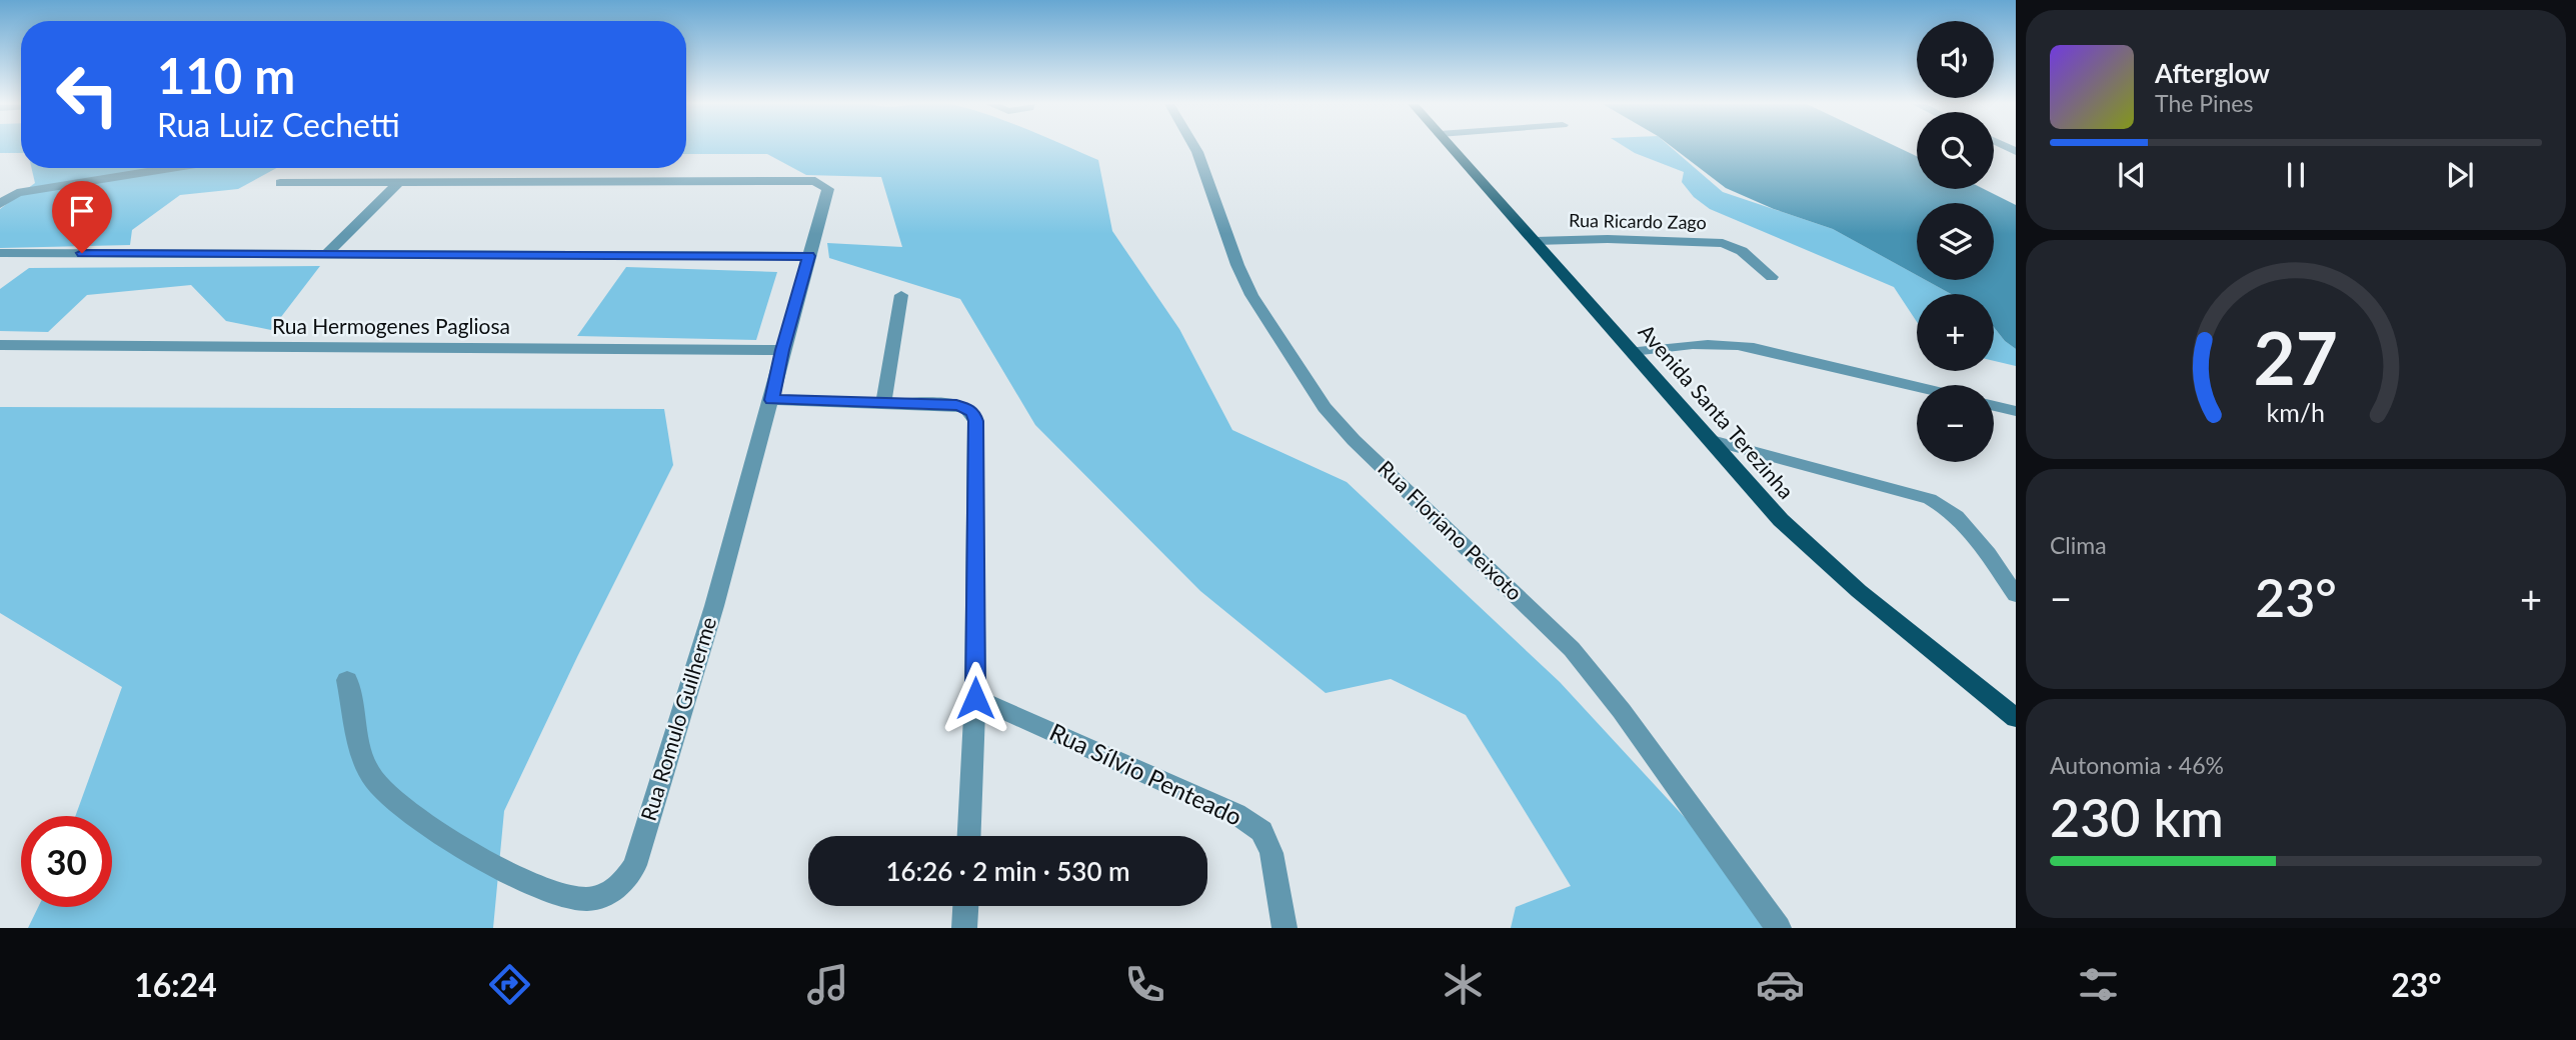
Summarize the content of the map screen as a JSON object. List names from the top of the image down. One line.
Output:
{"streets":{"main road":["Avenida Santa Terezinha"],"street":["Rua Ricardo Zago","Rua Hermogenes Pagliosa","Rua Floriano Peixoto","Rua Romulo Guilherme","Rua Sílvio Penteado"]},"crossings":[["Rua Ricardo Zago","Avenida Santa Terezinha"],["Rua Hermogenes Pagliosa","Rua Romulo Guilherme"]],"page":{"map_buttons":["+","−"],"turn":["110 m","Rua Luiz Cechetti"],"song":["Afterglow","The Pines"],"tile":["Clima",["Autonomia · 46%","230 km"]],"heat":["−","23°","+"],"limit":"30","trip":"16:26 · 2 min · 530 m","tabs":["16:24","23°"],"gauge":["27","km/h"]}}
